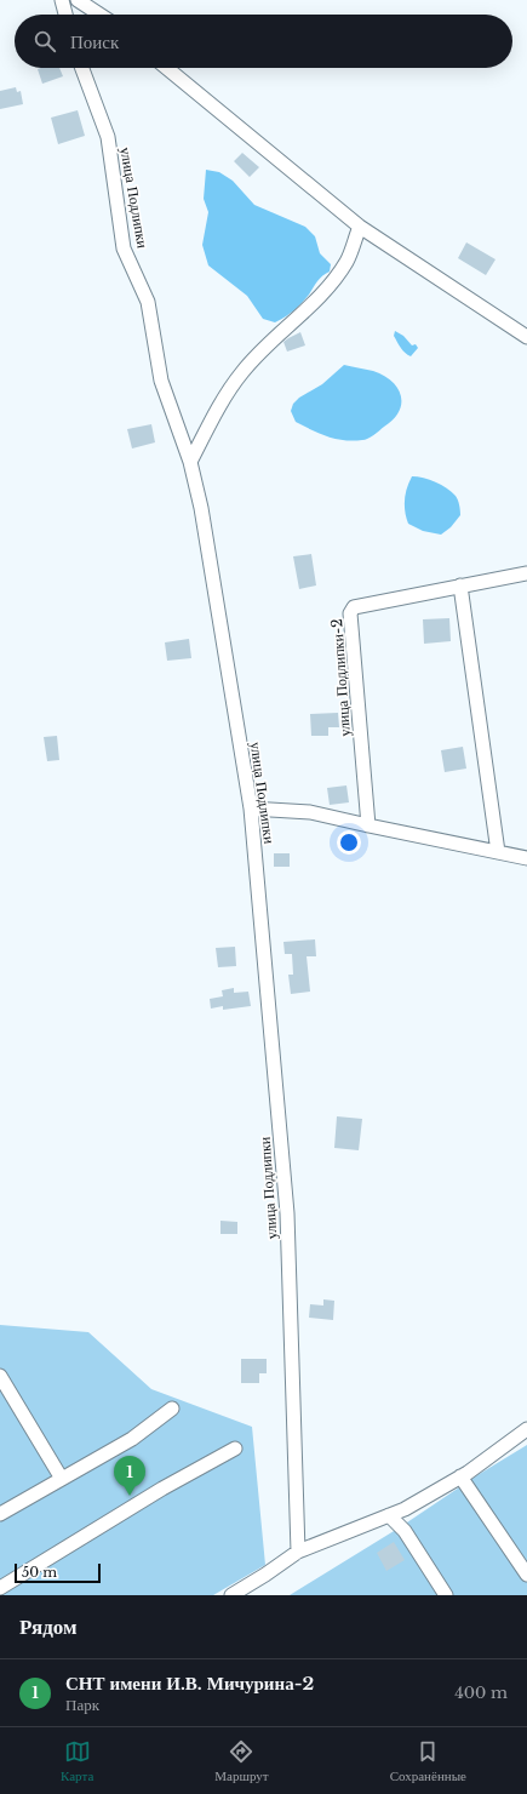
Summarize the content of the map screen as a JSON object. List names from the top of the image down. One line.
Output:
{"streets":{"street":["улица Подлипки","улица Подлипки-2"]},"scale_bar":"50 m","page":{"search":"Поиск","pins":"1","scale":"50 m","heading":"Рядом","list":[{"mark":"1","name":"СНТ имени И.В. Мичурина-2","note":"Парк","value":"400 m"}],"nav":["Карта","Маршрут","Сохранённые"]}}
